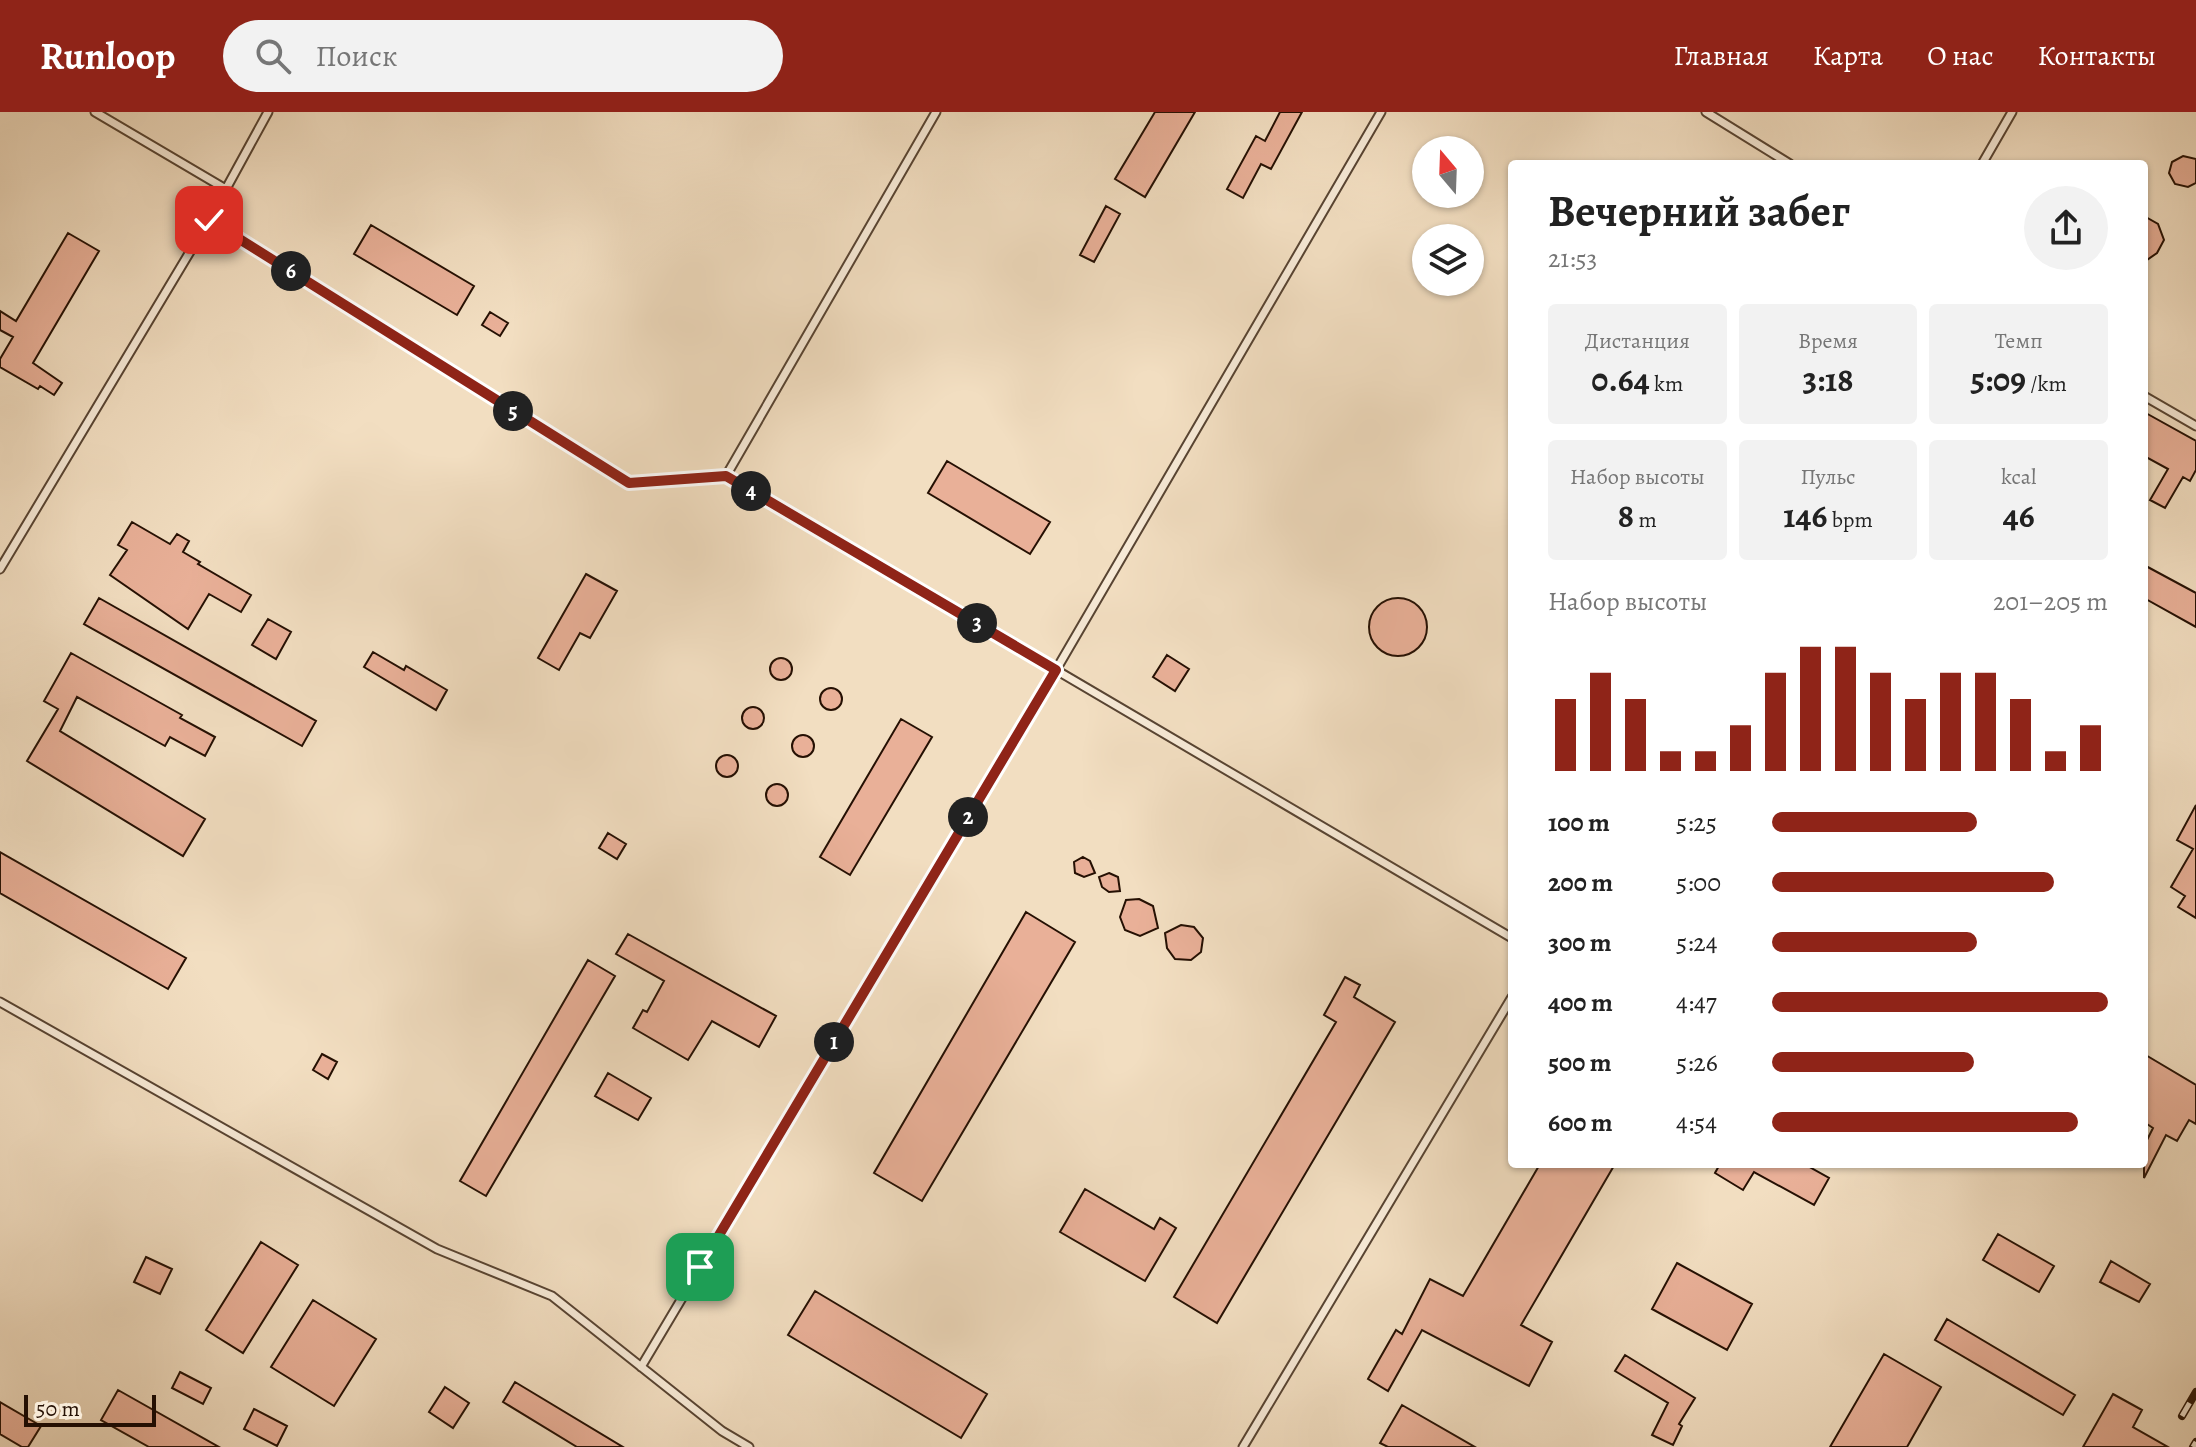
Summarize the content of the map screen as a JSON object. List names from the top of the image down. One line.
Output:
{"scale_bar":"50 m","north":"top","page":{"header":"Runloop","search":"Поиск","nav":["Главная","Карта","О нас","Контакты"],"heading":["Вечерний забег","21:53"],"pins":["6","5","4","3","2","1"],"stats":[["Дистанция","0.64 km"],["Время","3:18"],["Темп","5:09 /km"],["Набор высоты","8 m"],["Пульс","146 bpm"],["kcal","46"]],"chart":["Набор высоты","201–205 m"],"list":[{"name":"100 m","note":"5:25"},{"name":"200 m","note":"5:00"},{"name":"300 m","note":"5:24"},{"name":"400 m","note":"4:47"},{"name":"500 m","note":"5:26"},{"name":"600 m","note":"4:54"}],"scale":"50 m"}}
